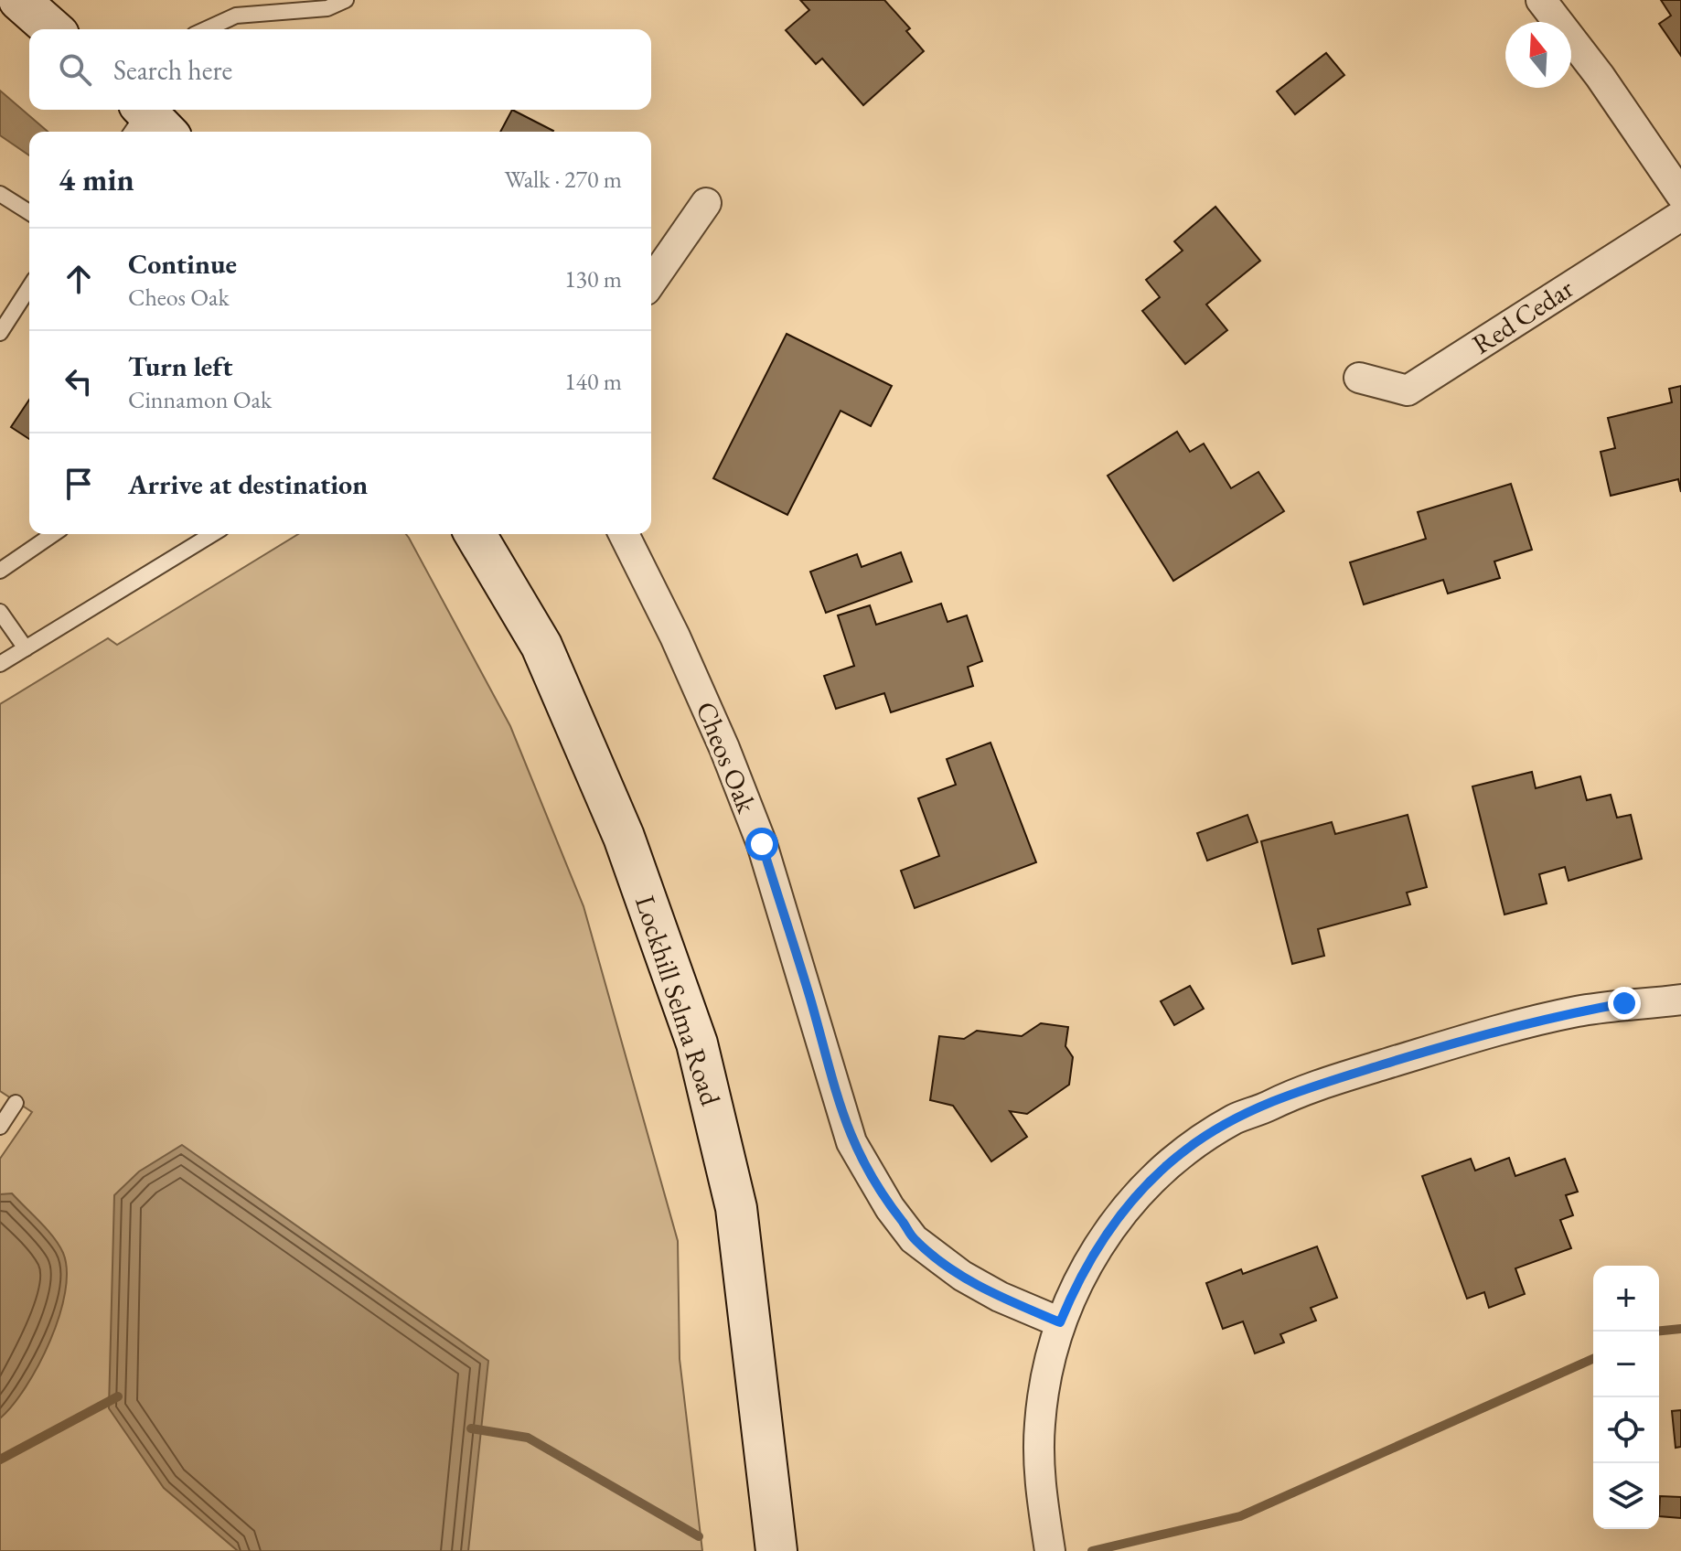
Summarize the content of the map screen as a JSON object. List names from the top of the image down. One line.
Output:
{"streets":{"main road":["Lockhill Selma Road"],"street":["Red Cedar","Cheos Oak"]},"north":"top","page":{"search":"Search here","heading":["4 min","Walk · 270 m"],"list":[["Continue","Cheos Oak","130 m"],["Turn left","Cinnamon Oak","140 m"],"Arrive at destination"],"map_buttons":["+","−"]}}
